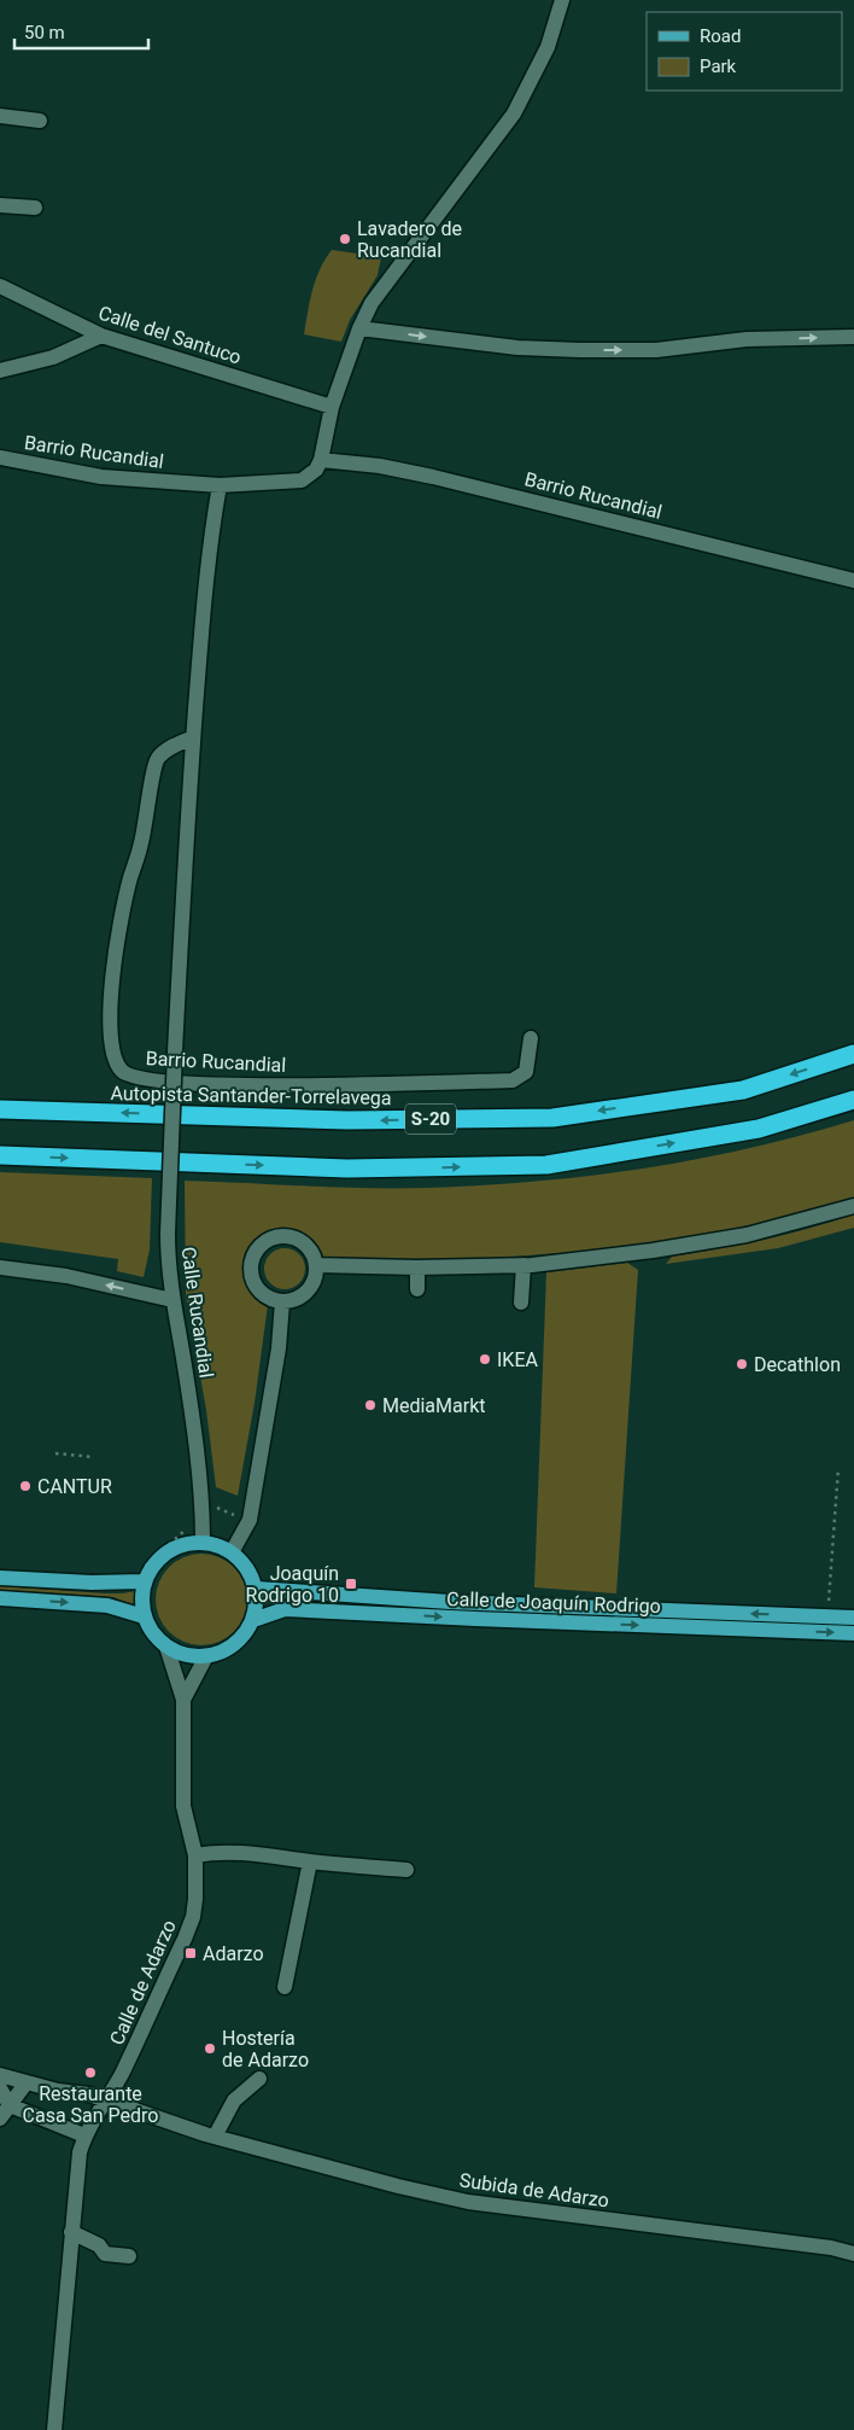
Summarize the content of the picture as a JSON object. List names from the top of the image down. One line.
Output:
{"streets":{"highway":["Autopista Santander-Torrelavega","S-20"],"main road":["Calle de Joaquín Rodrigo"],"street":["Calle del Santuco","Barrio Rucandial","Calle Rucandial","Calle de Adarzo","Subida de Adarzo"]},"crossings":[["Barrio Rucandial","Calle Rucandial"],["Calle Rucandial","Calle de Joaquín Rodrigo"],["Calle Rucandial","Calle de Adarzo"],["Calle de Joaquín Rodrigo","Calle de Adarzo"],["Calle de Adarzo","Subida de Adarzo"]],"places":{"other":["Lavadero de Rucandial","IKEA","Decathlon","MediaMarkt","CANTUR","Hostería de Adarzo","Restaurante Casa San Pedro"],"transit":["Joaquín Rodrigo 10","Adarzo"]},"legend":["Road","Park"],"scale_bar":"50 m"}
